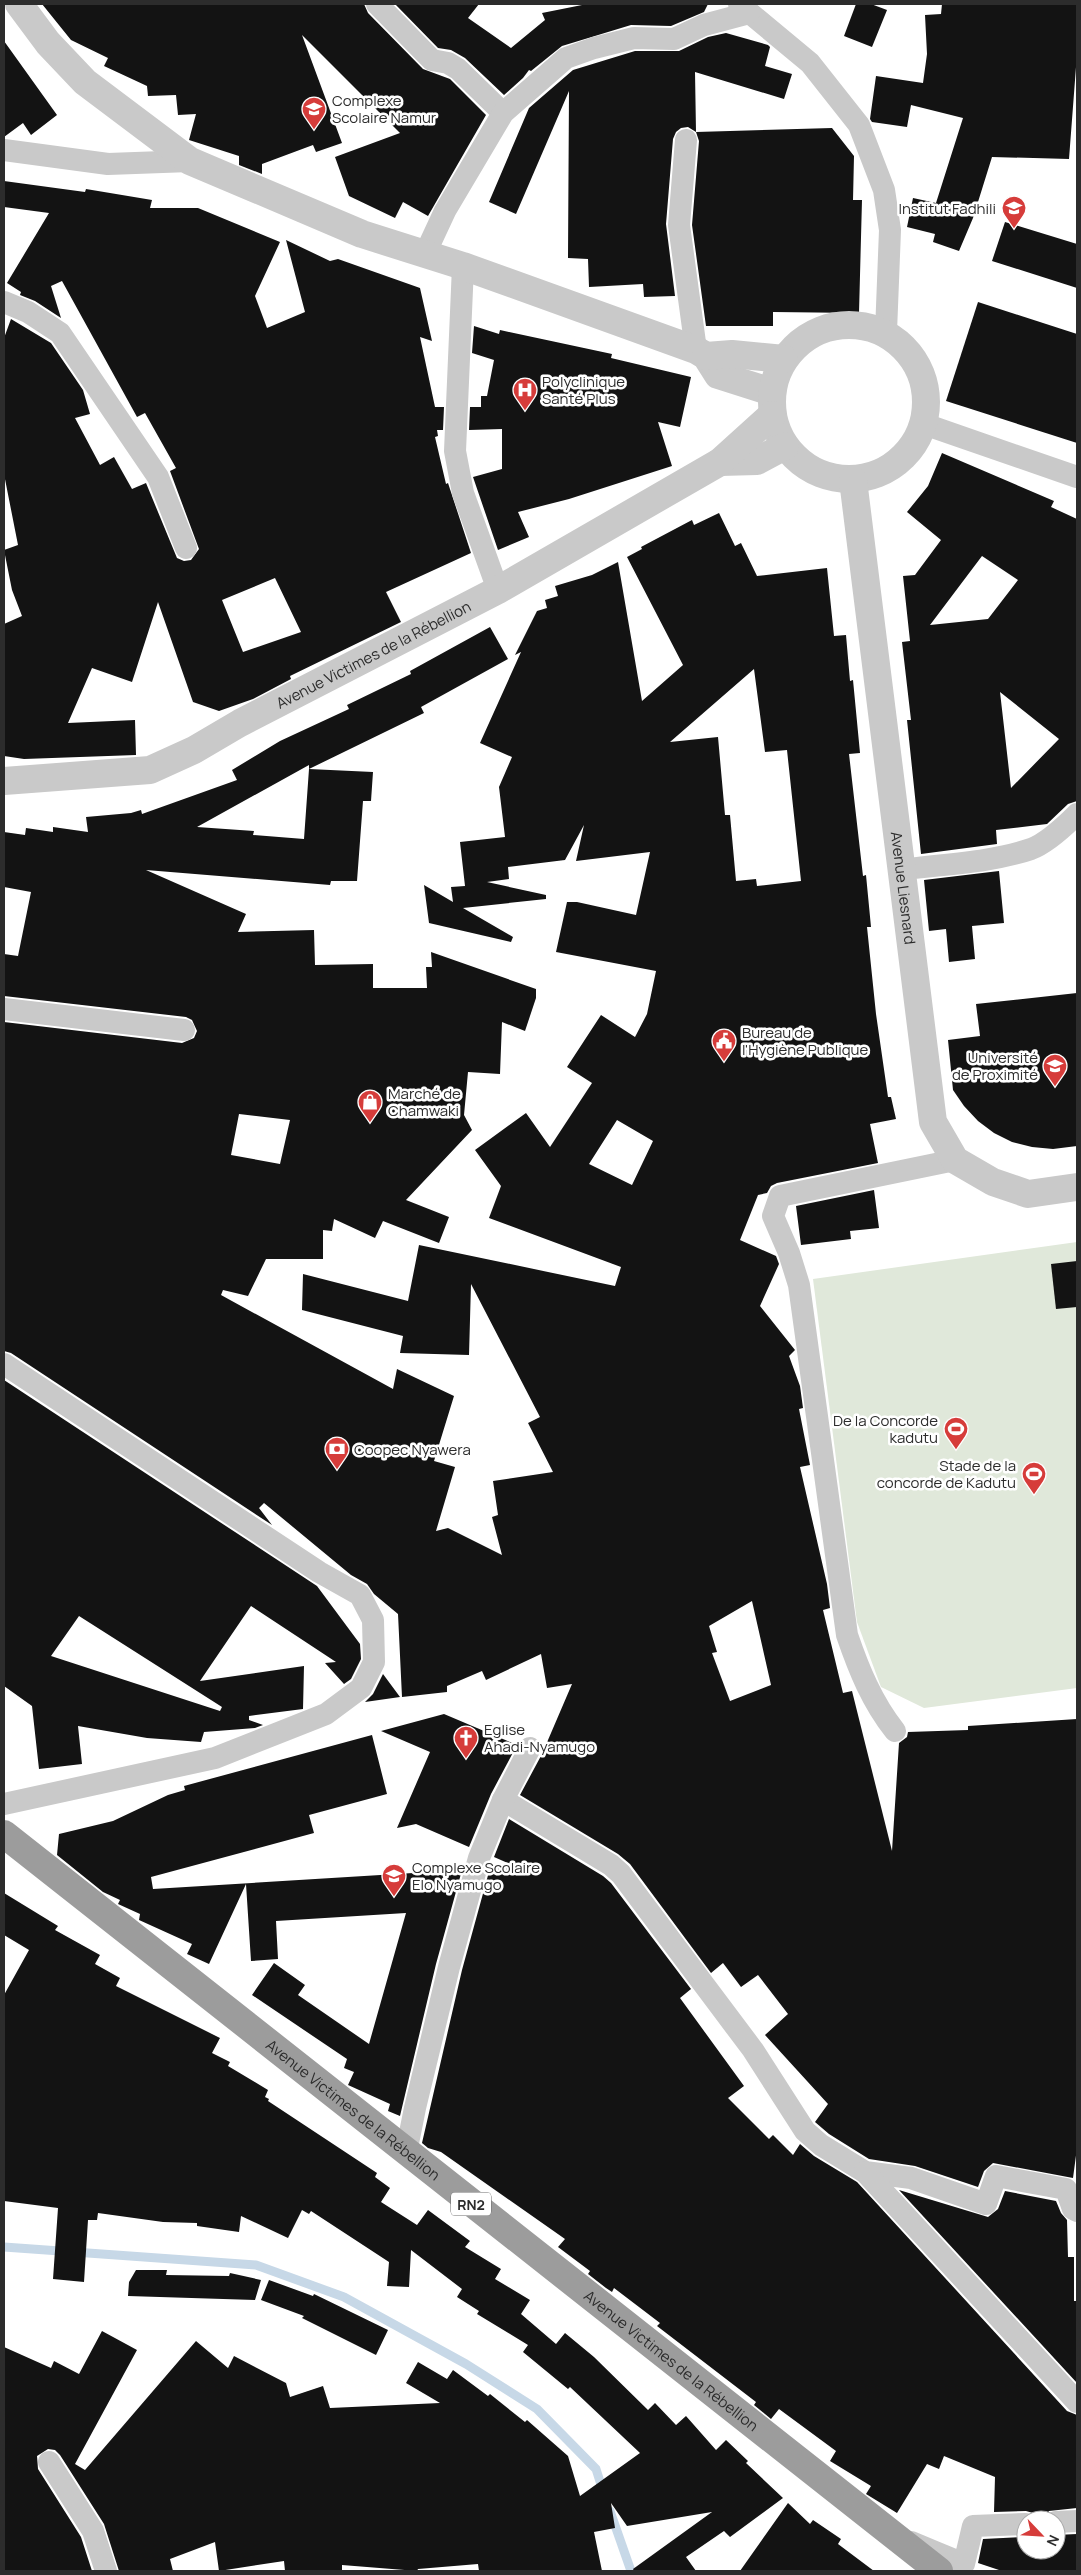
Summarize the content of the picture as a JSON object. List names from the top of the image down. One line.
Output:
{"streets":{"highway":["Avenue Victimes de la Rébellion","RN2"],"street":["Avenue Liesnard"]},"crossings":[["Avenue Victimes de la Rébellion","Avenue Liesnard"]],"places":{"school or university":["Complexe Scolaire Namur","Institut Fadhili","Université de Proximité","Complexe Scolaire Elo Nyamugo"],"hospital":["Polyclinique Santé Plus"],"public building":["Bureau de l'Hygiène Publique"],"shop":["Marché de Chamwaki"],"sports":["De la Concorde kadutu","Stade de la concorde de Kadutu"],"bank":["Coopec Nyawera"],"church":["Eglise Ahadi-Nyamugo"]},"north":"bottom right"}
